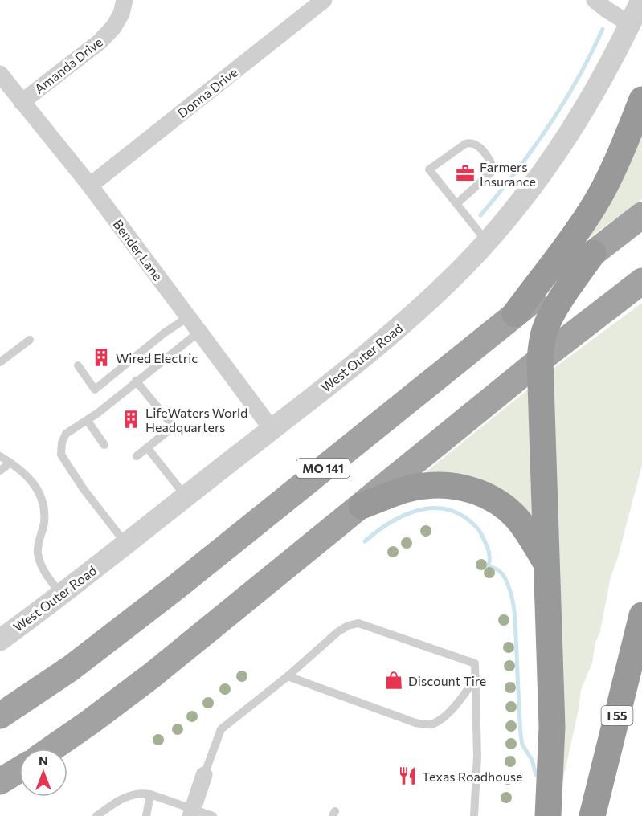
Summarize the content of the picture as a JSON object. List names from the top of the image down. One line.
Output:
{"streets":{"highway":["MO 141","I 55"],"street":["Amanda Drive","Donna Drive","Bender Lane","West Outer Road"]},"crossings":[["Amanda Drive","Bender Lane"],["Donna Drive","Bender Lane"],["Bender Lane","West Outer Road"]],"places":{"office":["Farmers Insurance"],"building":["Wired Electric","LifeWaters World Headquarters"],"shop":["Discount Tire"],"restaurant":["Texas Roadhouse"]},"north":"top"}
